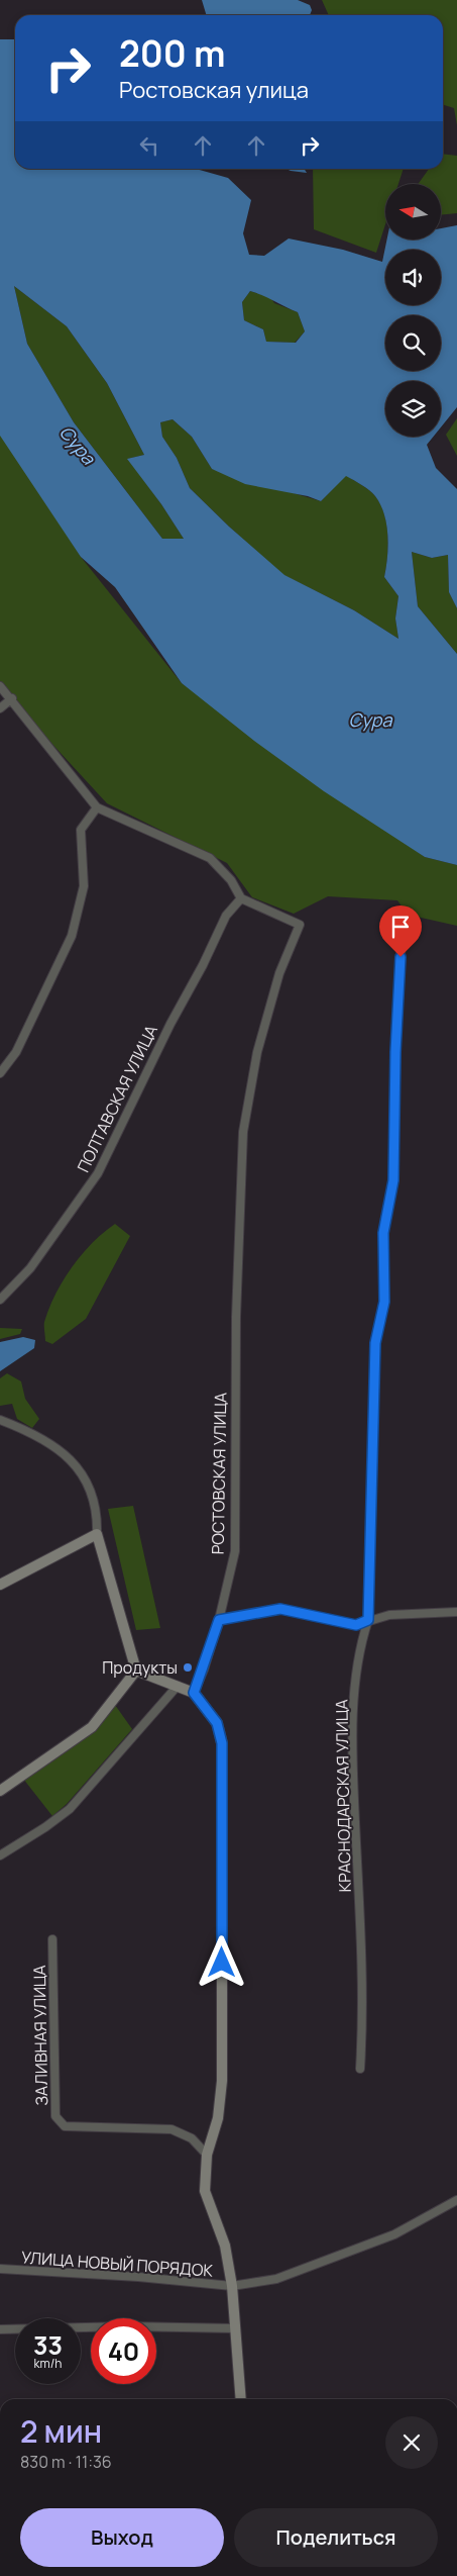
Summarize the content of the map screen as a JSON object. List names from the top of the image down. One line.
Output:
{"streets":{"street":["ПОЛТАВСКАЯ УЛИЦА","РОСТОВСКАЯ УЛИЦА","КРАСНОДАРСКАЯ УЛИЦА","ЗАЛИВНАЯ УЛИЦА","УЛИЦА НОВЫЙ ПОРЯДОК"]},"crossings":[["ПОЛТАВСКАЯ УЛИЦА","РОСТОВСКАЯ УЛИЦА"]],"water":["Сура"],"places":["Продукты"],"north":"left","page":{"turn":["200 m","Ростовская улица"],"speed":"33 km/h","limit":"40","heading":["2 мин","830 m · 11:36"],"buttons":["Выход","Поделиться"]}}
